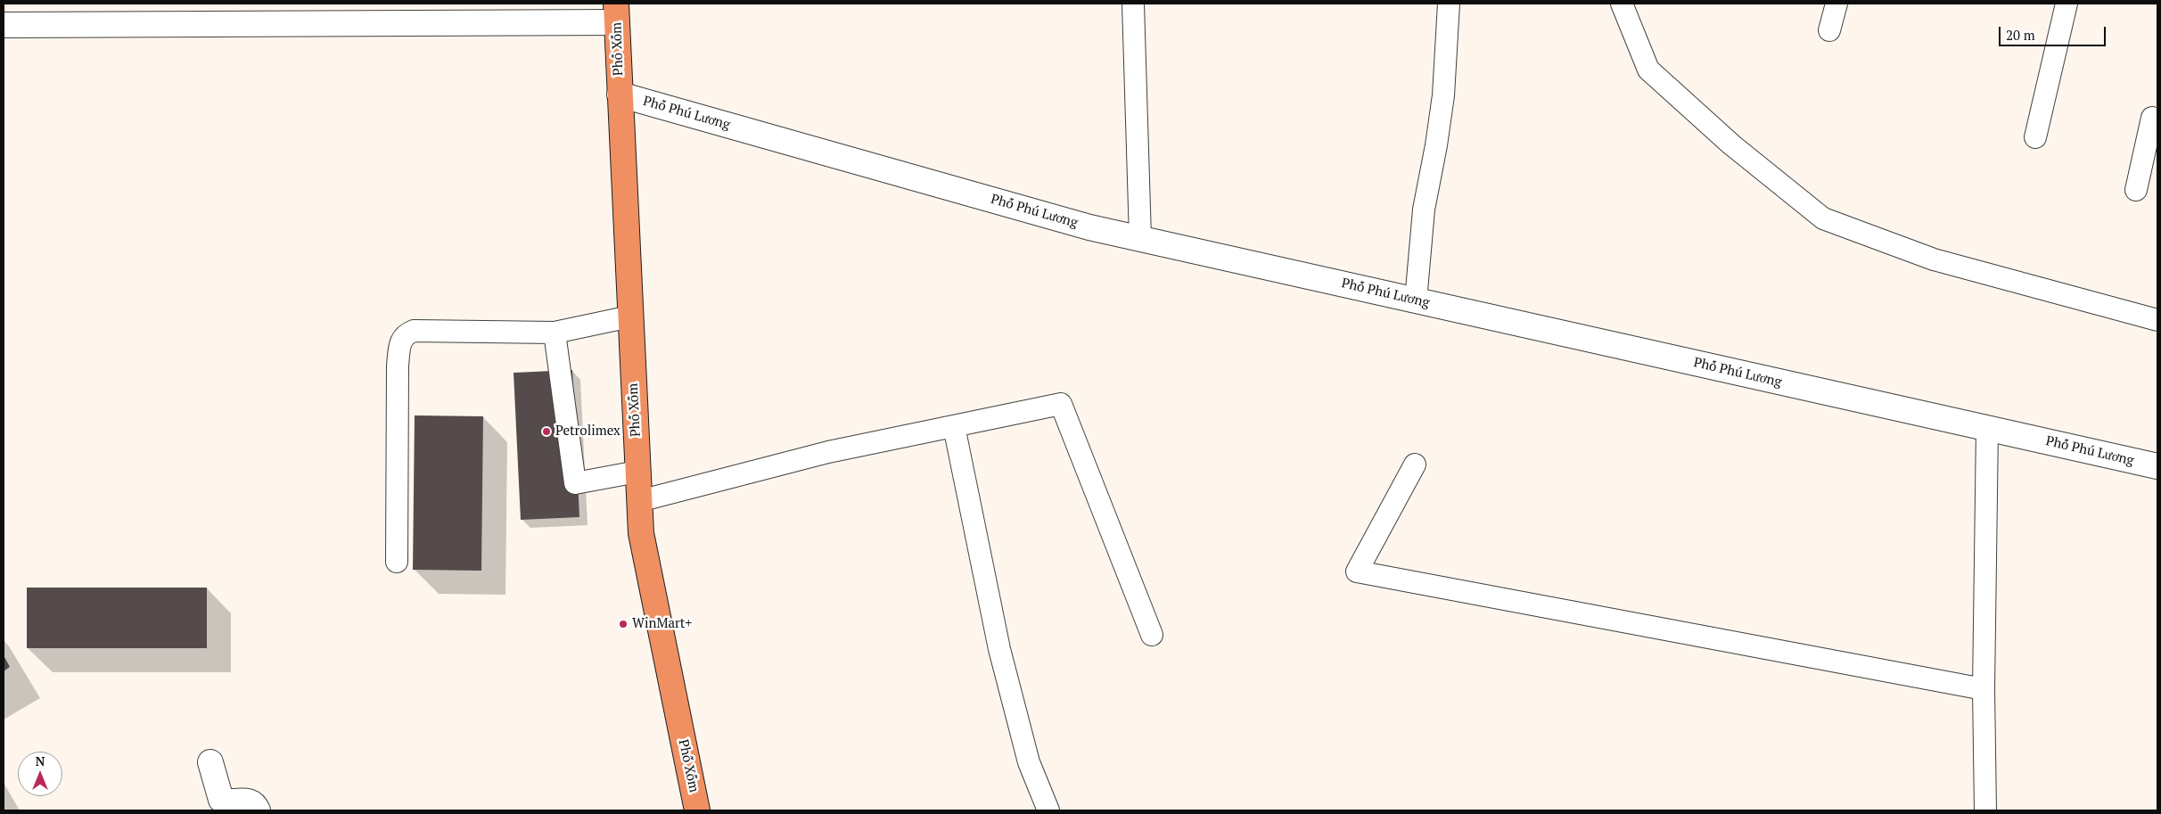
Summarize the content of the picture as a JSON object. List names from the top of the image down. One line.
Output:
{"streets":{"highway":["Phố Xốm"],"street":["Phố Phú Lương"]},"crossings":[["Phố Xốm","Phố Phú Lương"]],"places":["Petrolimex","WinMart+"],"scale_bar":"20 m","north":"top"}
